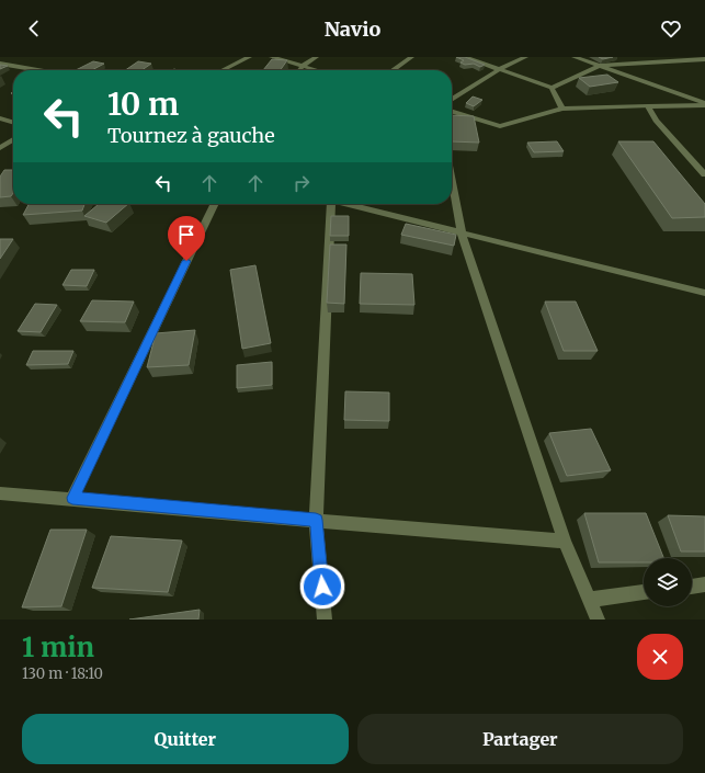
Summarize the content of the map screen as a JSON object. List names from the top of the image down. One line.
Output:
{"page":{"header":"Navio","turn":["10 m","Tournez à gauche"],"heading":["1 min","130 m · 18:10"],"buttons":["Quitter","Partager"]}}
